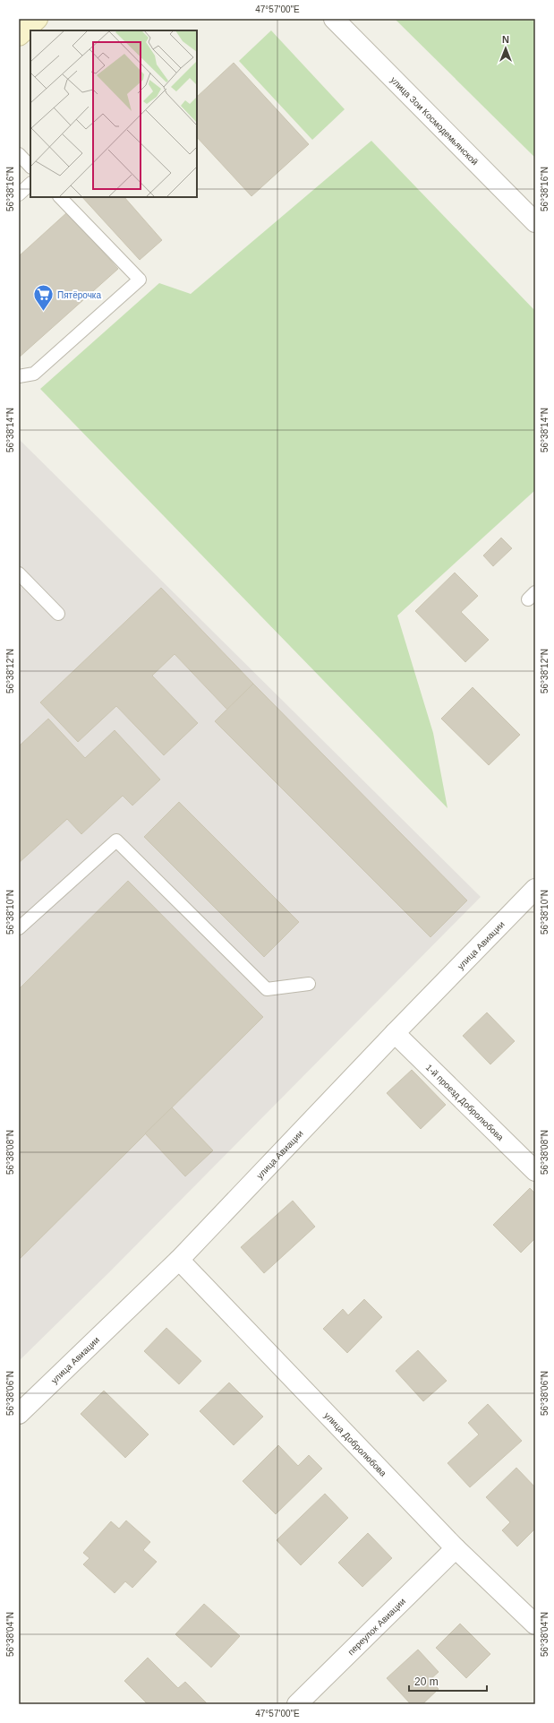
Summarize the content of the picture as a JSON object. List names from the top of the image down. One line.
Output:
{"streets":{"street":["улица Зои Космодемьянской","улица Авиации","1-й проезд Добролюбова","улица Добролюбова","переулок Авиации"]},"crossings":[["улица Авиации","1-й проезд Добролюбова"],["улица Авиации","улица Добролюбова"],["улица Добролюбова","переулок Авиации"]],"places":{"supermarket":["Пятёрочка"]},"scale_bar":"20 m","north":"top","coordinates":["47°57'00\"E","56°38'16\"N","56°38'14\"N","56°38'12\"N","56°38'10\"N","56°38'08\"N","56°38'06\"N","56°38'04\"N"]}
